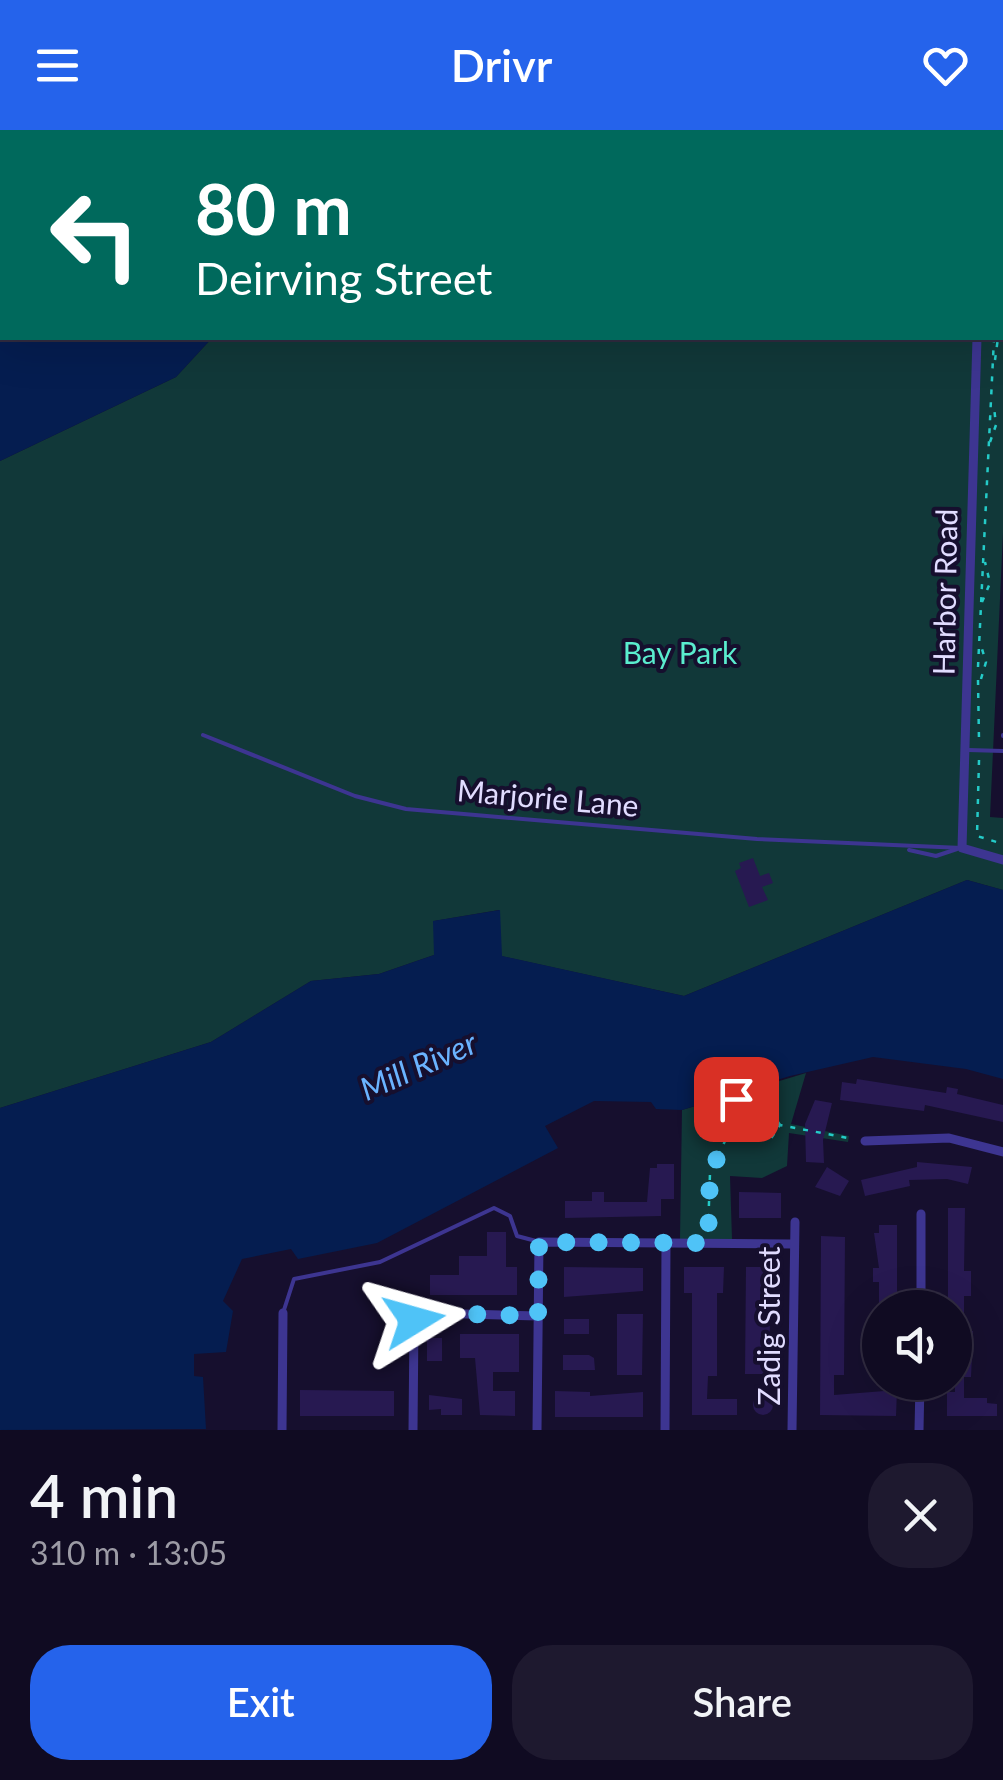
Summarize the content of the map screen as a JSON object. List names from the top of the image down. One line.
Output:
{"streets":{"street":["Harbor Road","Marjorie Lane","Zadig Street"]},"crossings":[["Harbor Road","Marjorie Lane"]],"water":["Mill River"],"parks":["Bay Park"],"page":{"header":"Drivr","turn":["80 m","Deirving Street"],"heading":["4 min","310 m · 13:05"],"buttons":["Exit","Share"]}}
